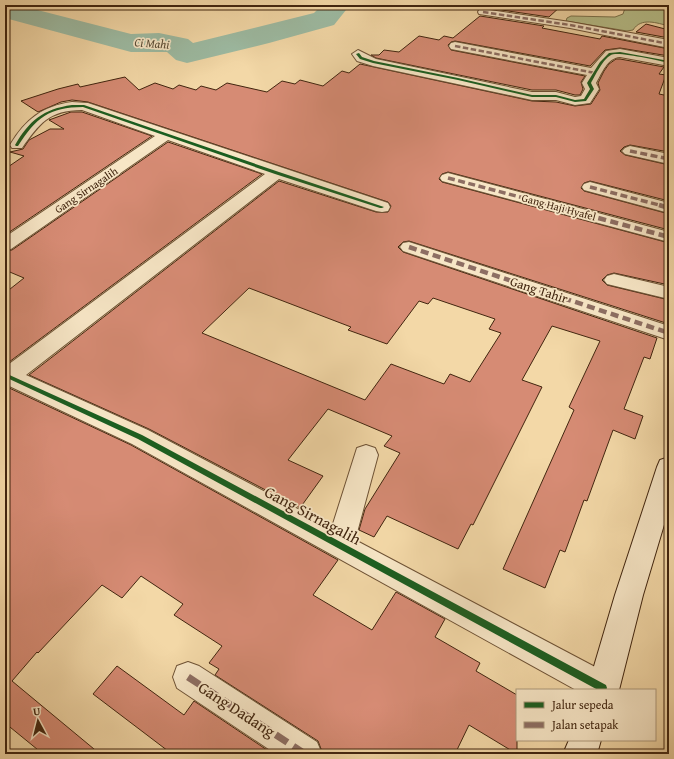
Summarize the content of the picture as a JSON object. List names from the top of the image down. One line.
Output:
{"streets":{"street":["Gang Sirnagalih","Gang Haji Hyafel","Gang Tahir","Gang Dadang"]},"water":["Ci Mahi"],"legend":["Jalur sepeda","Jalan setapak"],"north":"top"}
